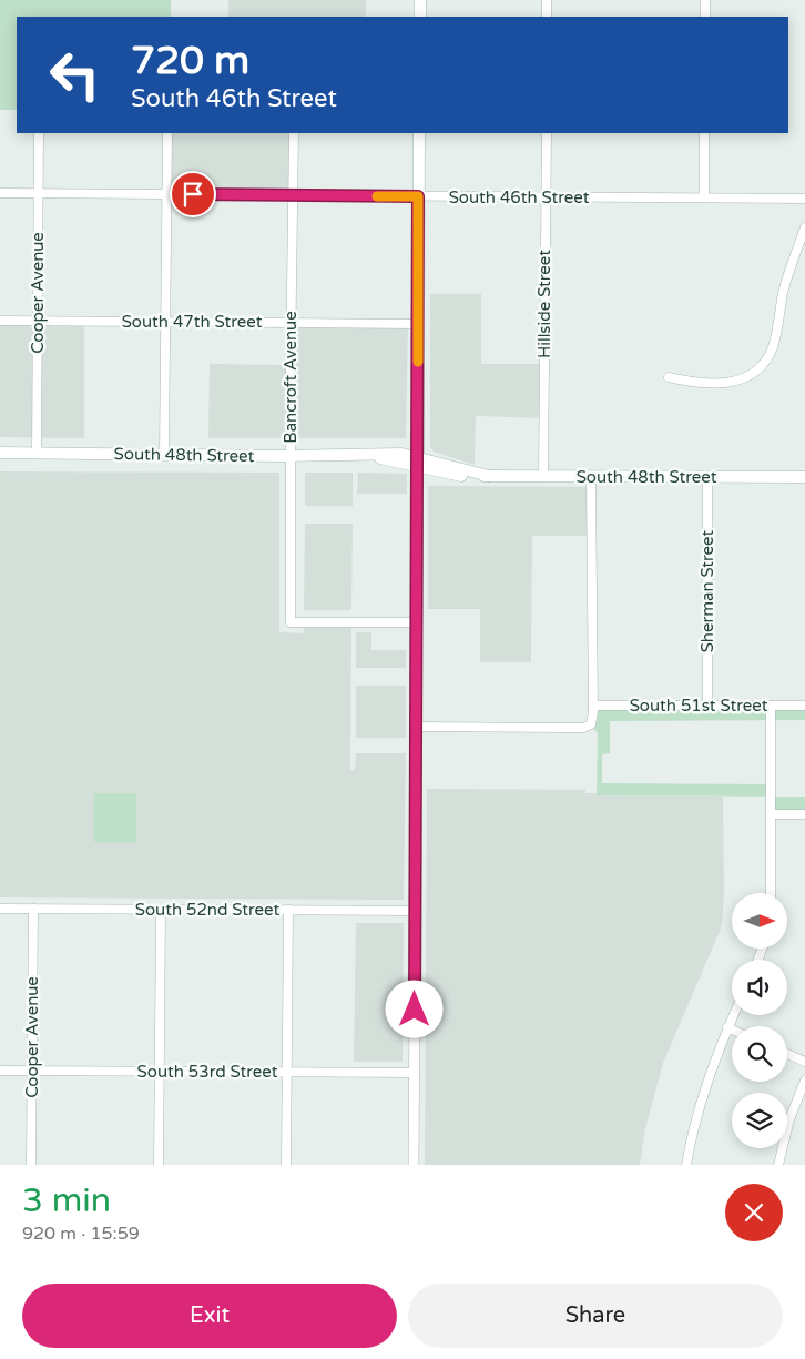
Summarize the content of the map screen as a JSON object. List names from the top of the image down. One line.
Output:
{"streets":{"main road":["South 48th Street"],"street":["South 46th Street","Cooper Avenue","Hillside Street","South 47th Street","Bancroft Avenue","Sherman Street","South 51st Street","South 52nd Street","South 53rd Street"]},"crossings":[["South 46th Street","Cooper Avenue"],["South 46th Street","Hillside Street"],["South 46th Street","Bancroft Avenue"],["Cooper Avenue","South 47th Street"],["Cooper Avenue","South 48th Street"],["Cooper Avenue","South 52nd Street"],["Cooper Avenue","South 53rd Street"],["Hillside Street","South 48th Street"],["South 47th Street","Bancroft Avenue"],["Bancroft Avenue","South 48th Street"],["South 48th Street","Sherman Street"],["Sherman Street","South 51st Street"]],"north":"right","page":{"turn":["720 m","South 46th Street"],"heading":["3 min","920 m · 15:59"],"buttons":["Exit","Share"]}}
